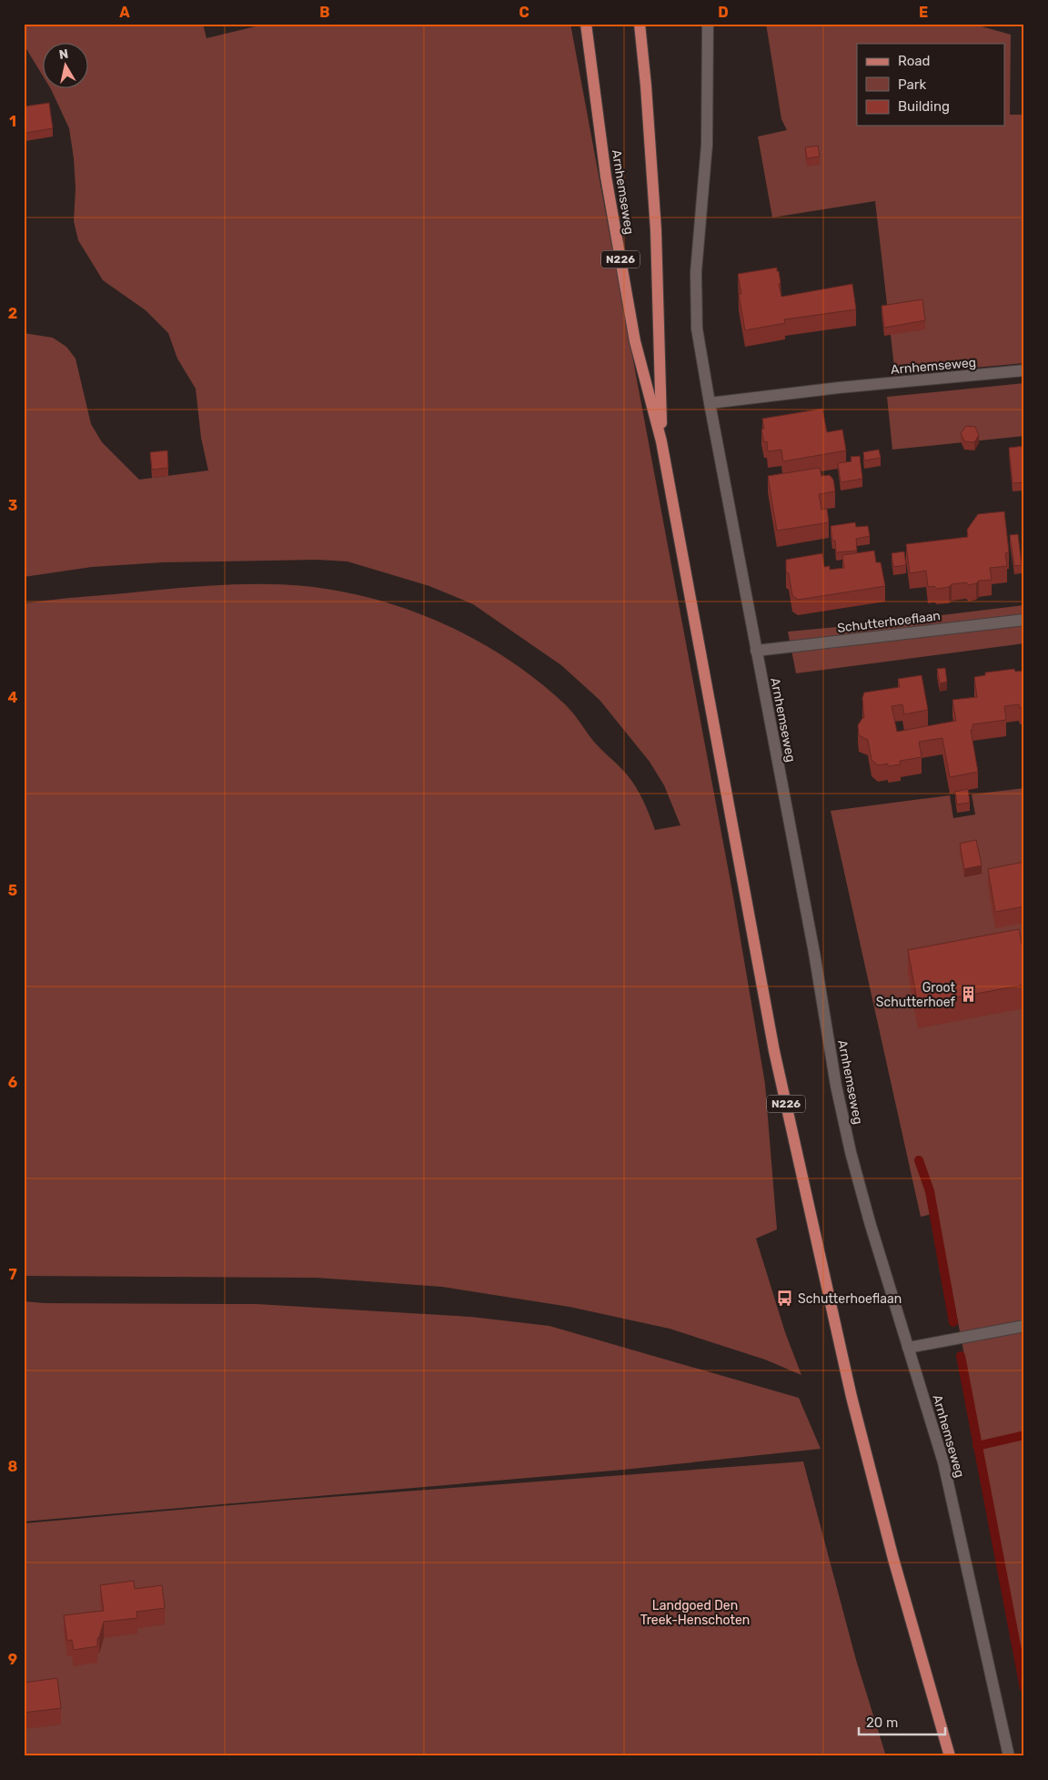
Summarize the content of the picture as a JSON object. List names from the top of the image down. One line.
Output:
{"streets":{"main road":["Arnhemseweg","N226"],"street":["Schutterhoeflaan"]},"crossings":[["Arnhemseweg","Schutterhoeflaan"]],"parks":["Landgoed Den Treek-Henschoten"],"places":{"building":["Groot Schutterhoef"],"bus stop":["Schutterhoeflaan"]},"legend":["Road","Park","Building"],"scale_bar":"20 m","north":"top","grid":{"columns":["A","B","C","D","E"],"rows":["1","2","3","4","5","6","7","8","9"]}}
